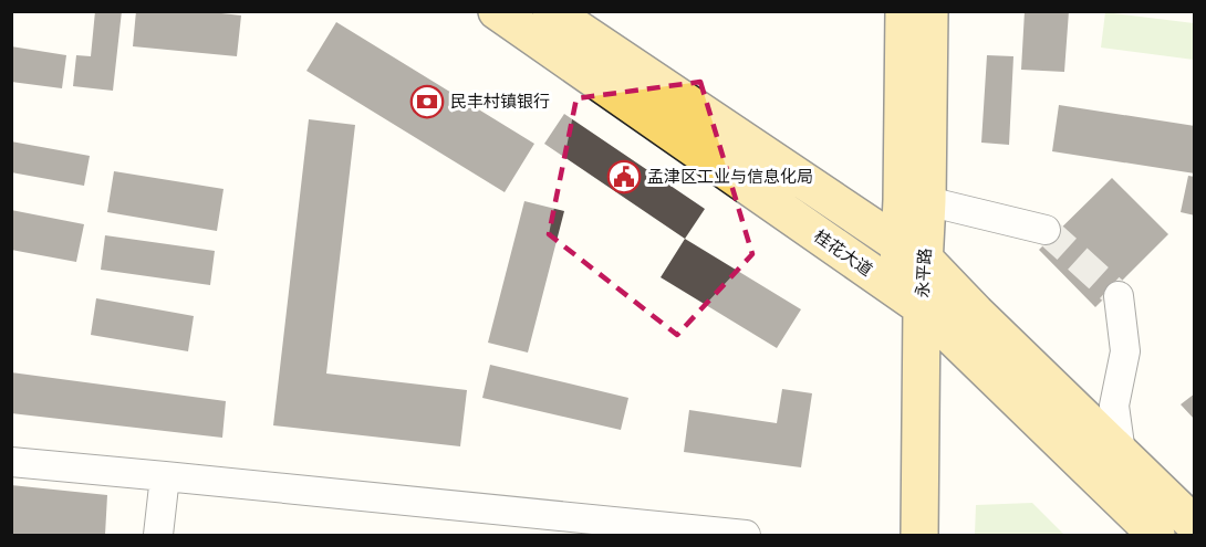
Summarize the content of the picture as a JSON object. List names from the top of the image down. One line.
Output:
{"streets":{"main road":["桂花大道","永平路"]},"crossings":[["桂花大道","永平路"]],"places":{"bank":["民丰村镇银行"],"public building":["孟津区工业与信息化局"]}}
